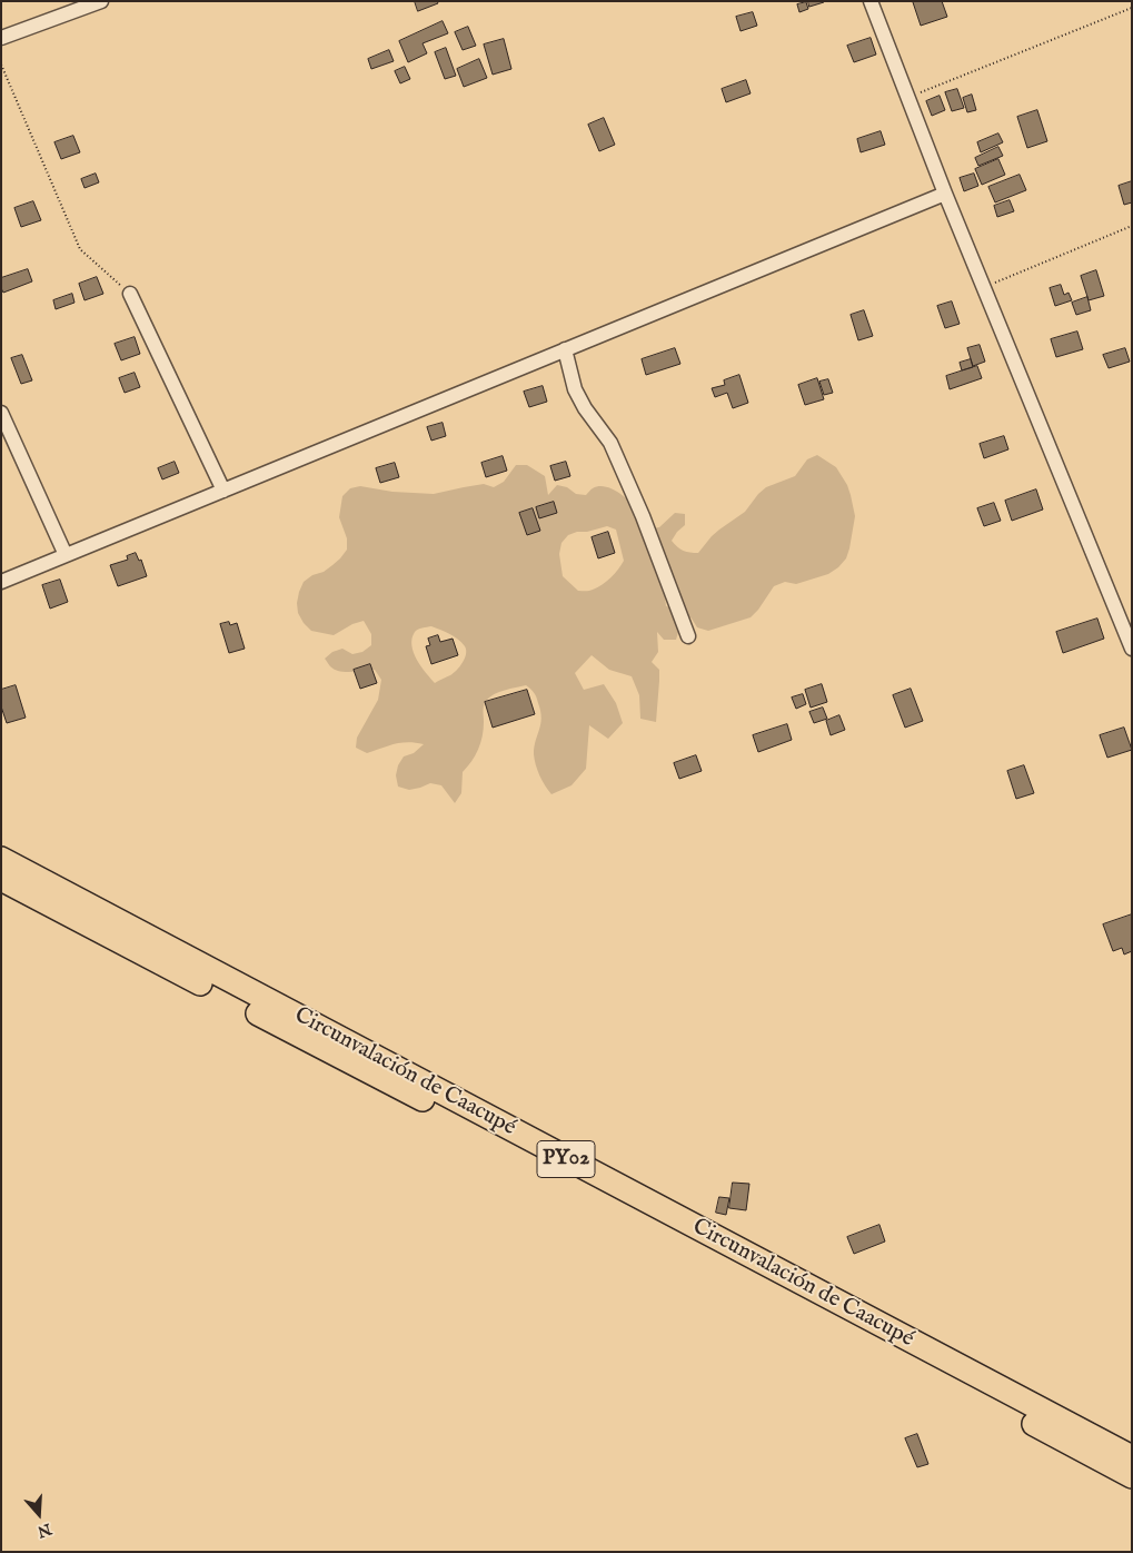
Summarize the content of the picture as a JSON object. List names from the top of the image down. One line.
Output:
{"streets":{"highway":["Circunvalación de Caacupé","PY02"]},"north":"bottom"}
